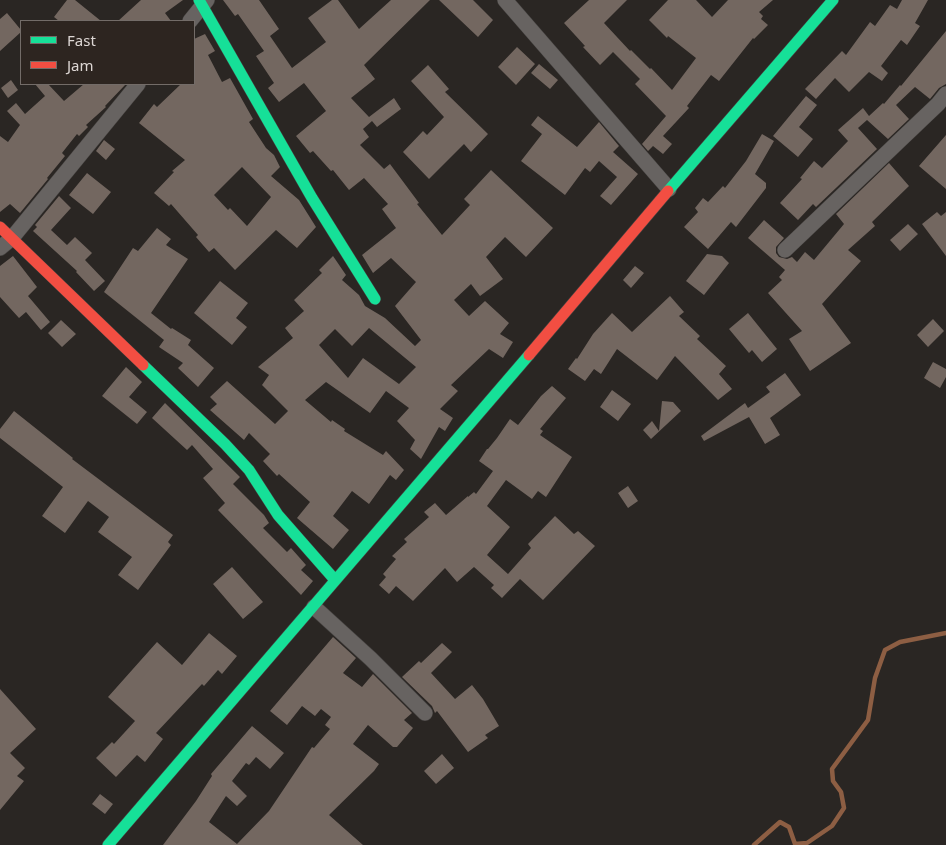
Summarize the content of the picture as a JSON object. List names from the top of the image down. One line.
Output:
{"legend":["Fast","Jam"]}
